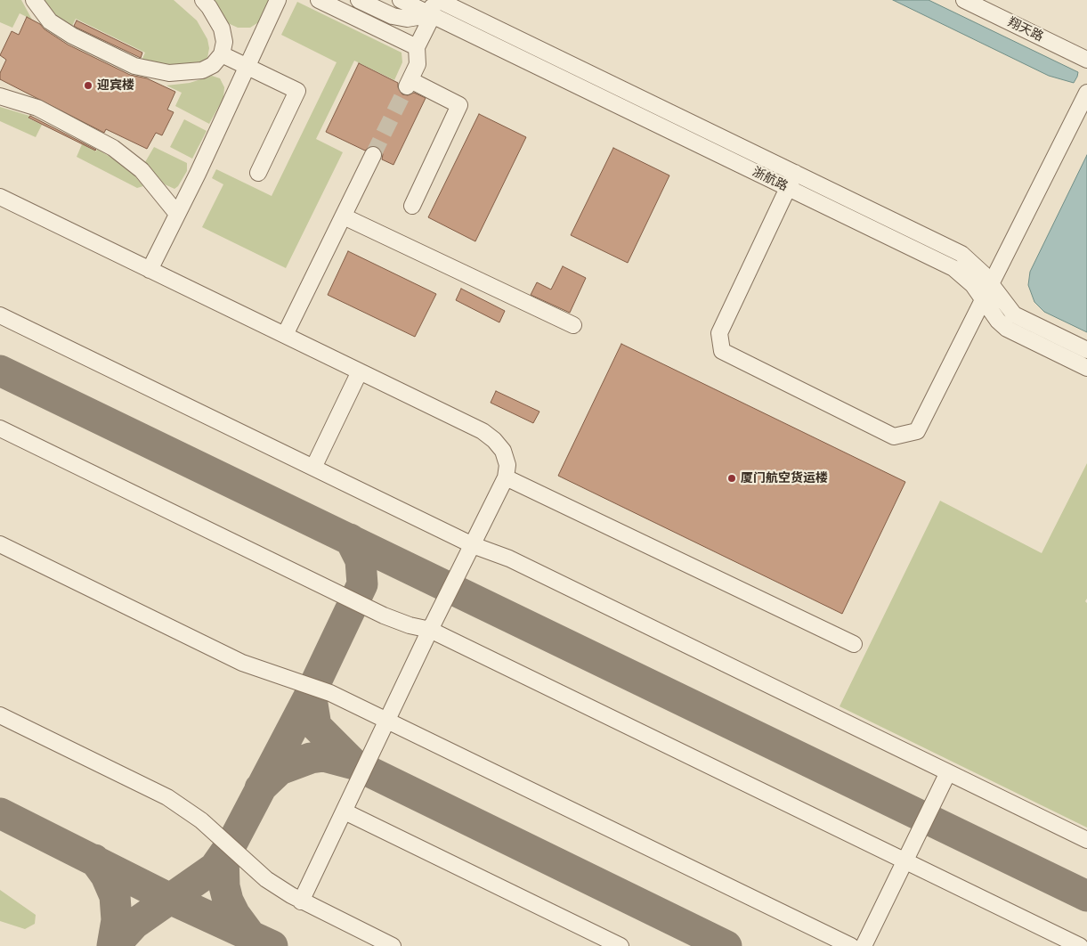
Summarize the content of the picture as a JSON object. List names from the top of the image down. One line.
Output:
{"streets":{"street":["翔天路","浙航路"]},"places":["迎宾楼","厦门航空货运楼"]}
